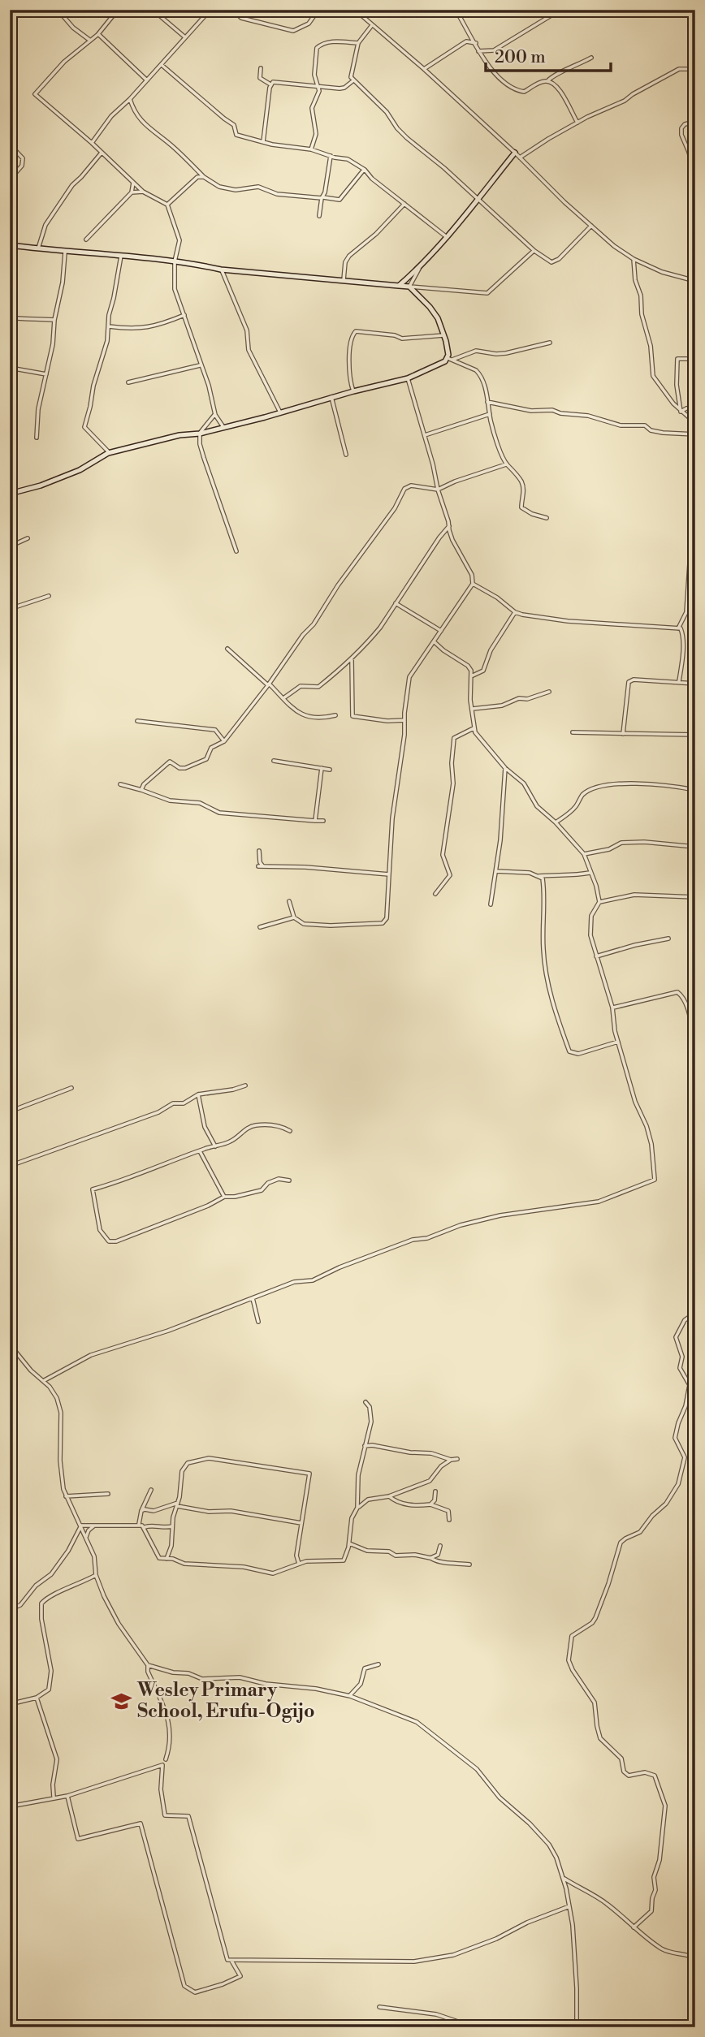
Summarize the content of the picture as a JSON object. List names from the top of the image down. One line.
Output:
{"places":{"school or university":["Wesley Primary School, Erufu-Ogijo"]},"scale_bar":"200 m"}
